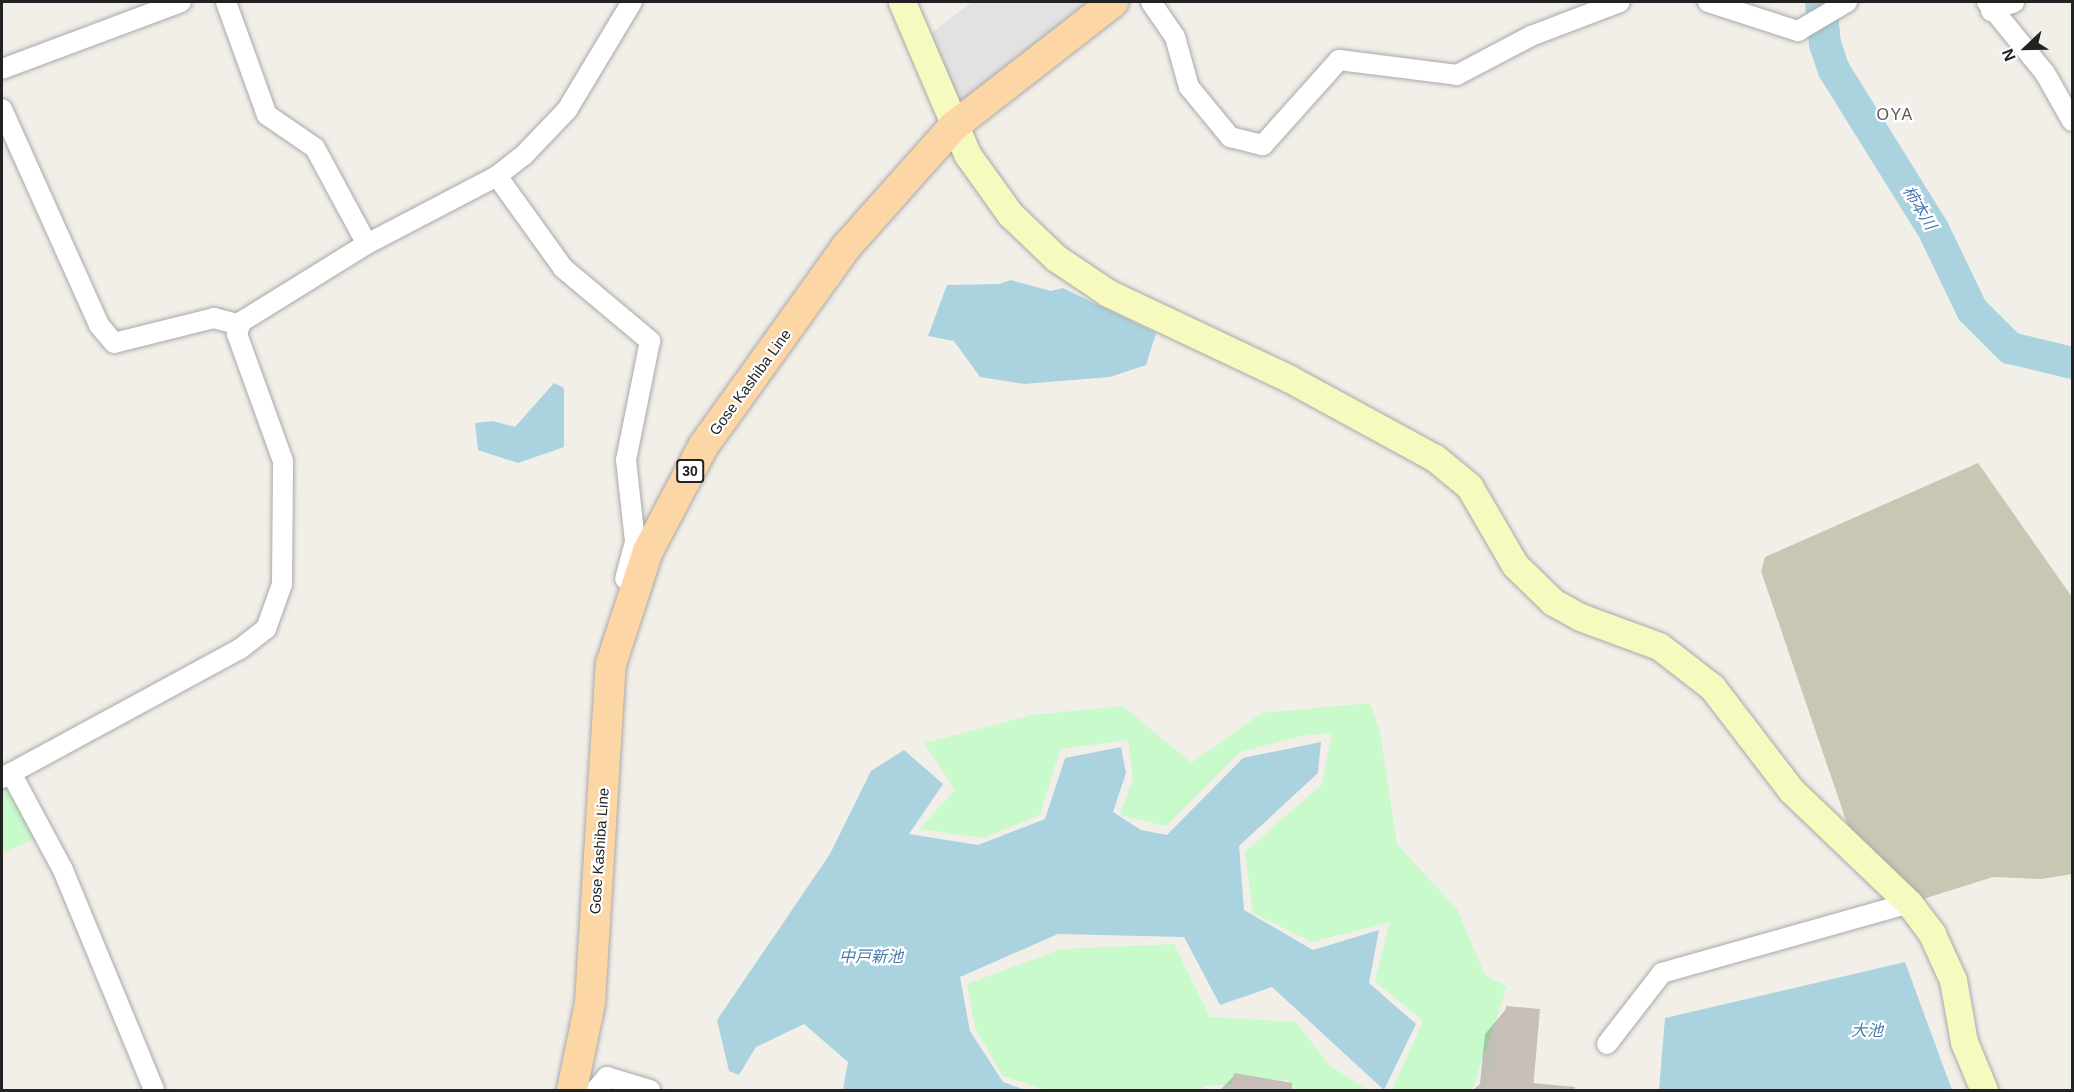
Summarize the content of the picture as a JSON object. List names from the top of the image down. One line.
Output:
{"streets":{"main road":["Gose Kashiba Line","30"]},"districts":["OYA"],"water":["柿本川","中戸新池","大池"],"north":"left"}
